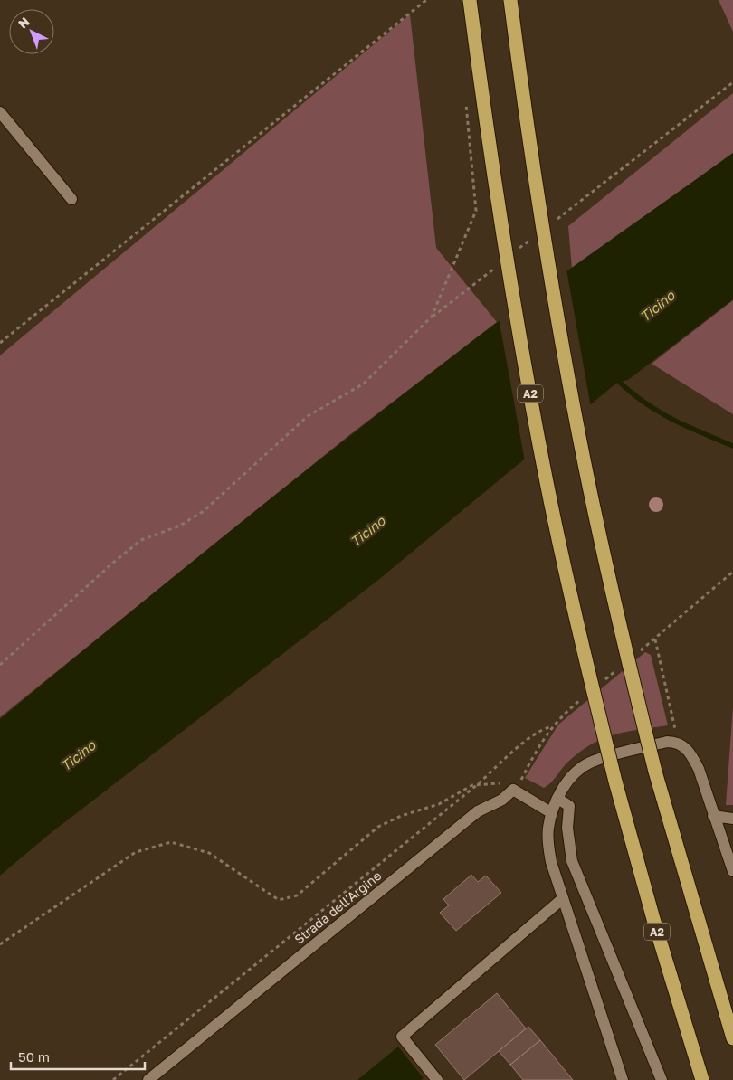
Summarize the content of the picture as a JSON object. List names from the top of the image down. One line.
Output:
{"streets":{"highway":["A2"],"street":["Strada dell'Argine"]},"water":["Ticino"],"scale_bar":"50 m","north":"top left"}
